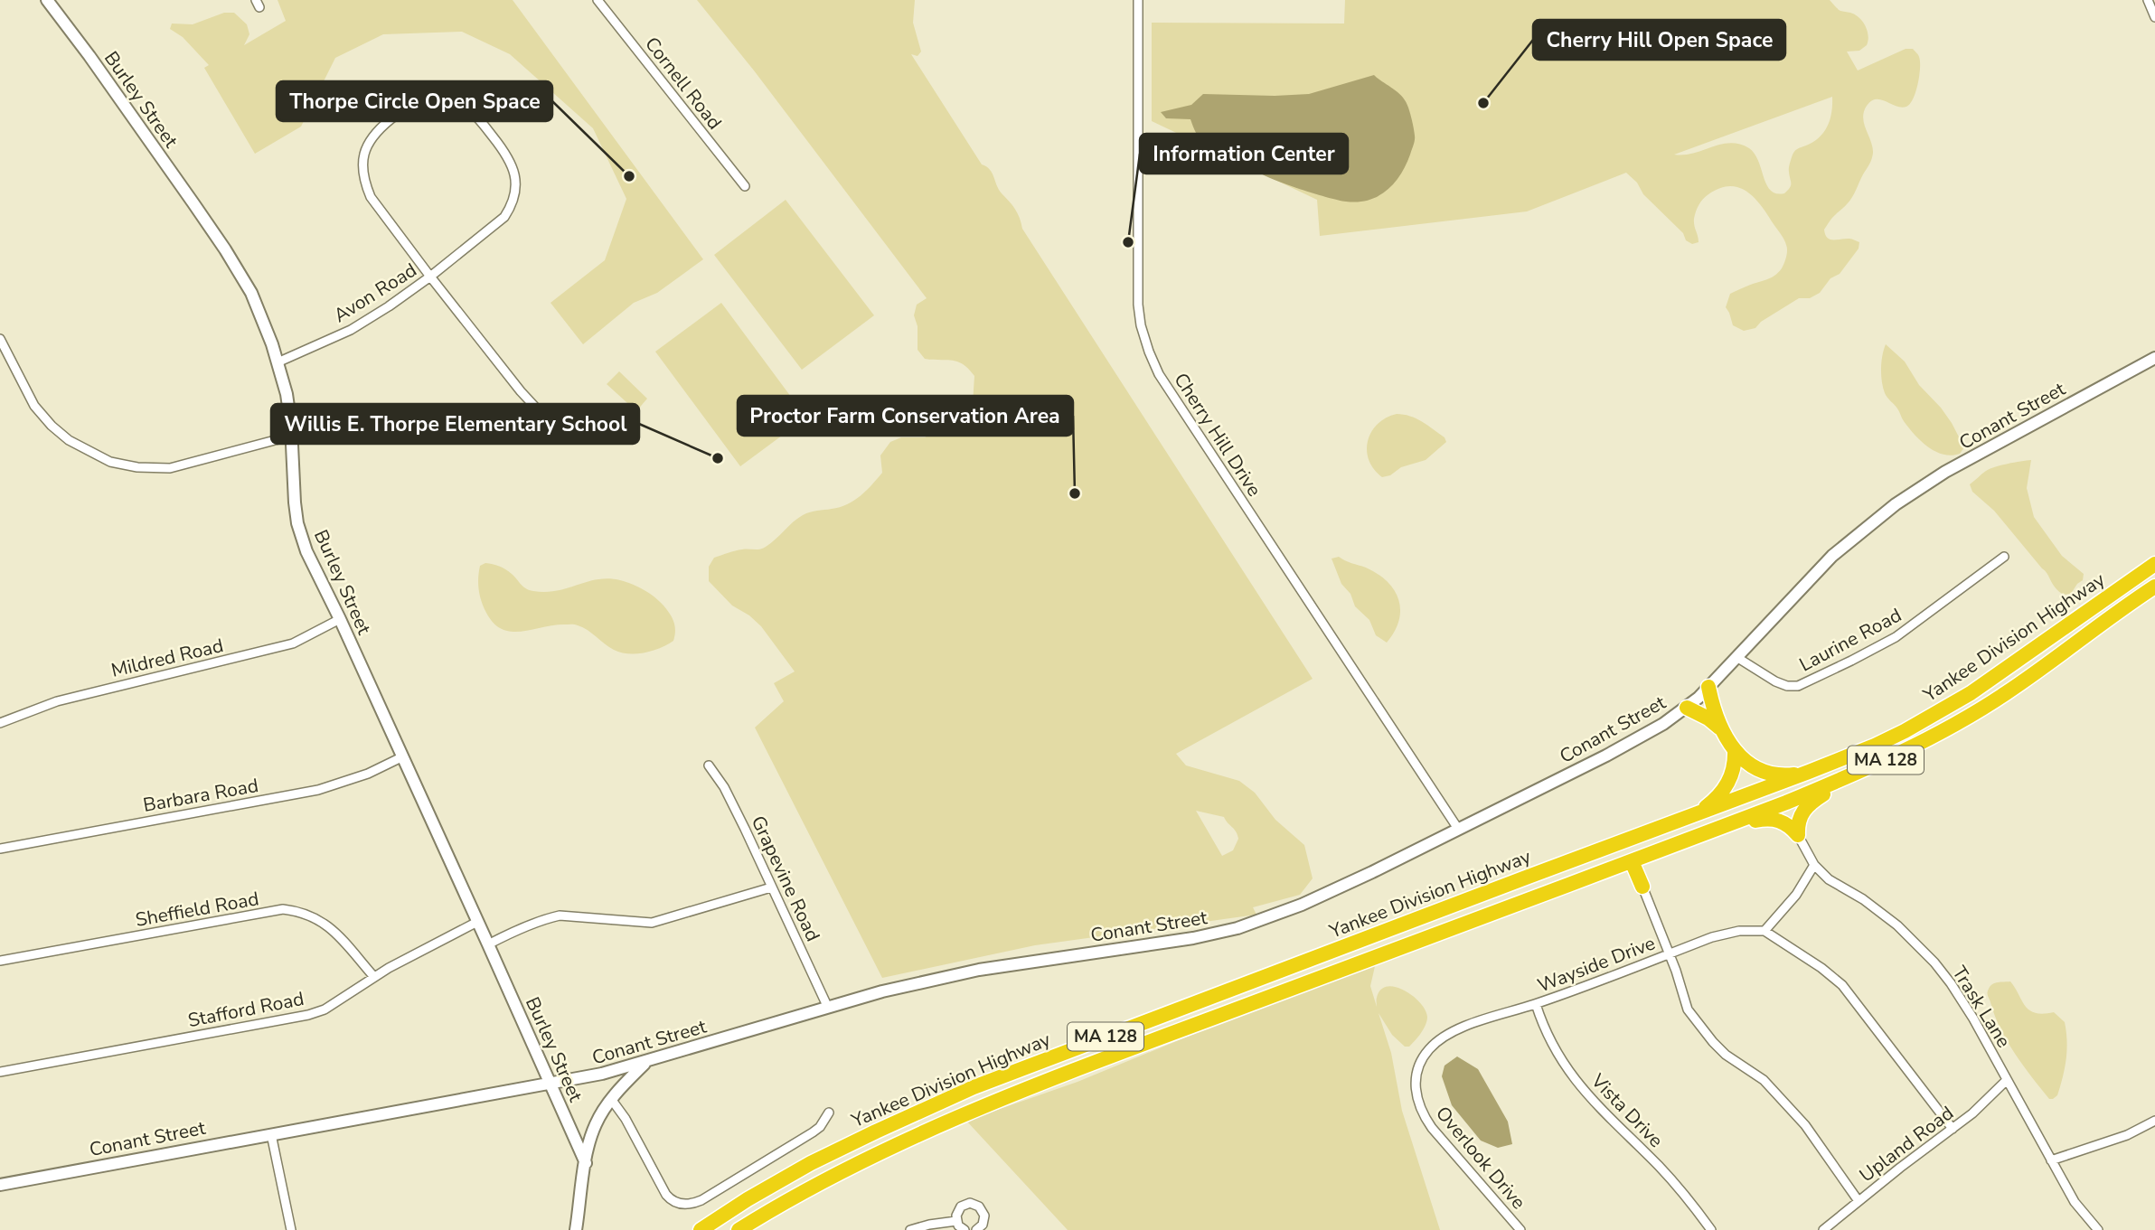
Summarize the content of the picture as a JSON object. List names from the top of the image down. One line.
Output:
{"streets":{"highway":["Yankee Division Highway","MA 128"],"main road":["Burley Street","Conant Street"],"street":["Cornell Road","Avon Road","Cherry Hill Drive","Laurine Road","Mildred Road","Barbara Road","Grapevine Road","Sheffield Road","Wayside Drive","Trask Lane","Stafford Road","Vista Drive","Upland Road","Overlook Drive"]},"crossings":[["Burley Street","Avon Road"],["Burley Street","Conant Street"],["Burley Street","Mildred Road"],["Burley Street","Barbara Road"],["Burley Street","Stafford Road"],["Conant Street","Cherry Hill Drive"],["Conant Street","Laurine Road"],["Conant Street","Grapevine Road"],["Sheffield Road","Stafford Road"],["Wayside Drive","Vista Drive"],["Wayside Drive","Overlook Drive"],["Trask Lane","Upland Road"]],"places":["Cherry Hill Open Space","Thorpe Circle Open Space","Information Center","Willis E. Thorpe Elementary School","Proctor Farm Conservation Area"]}
